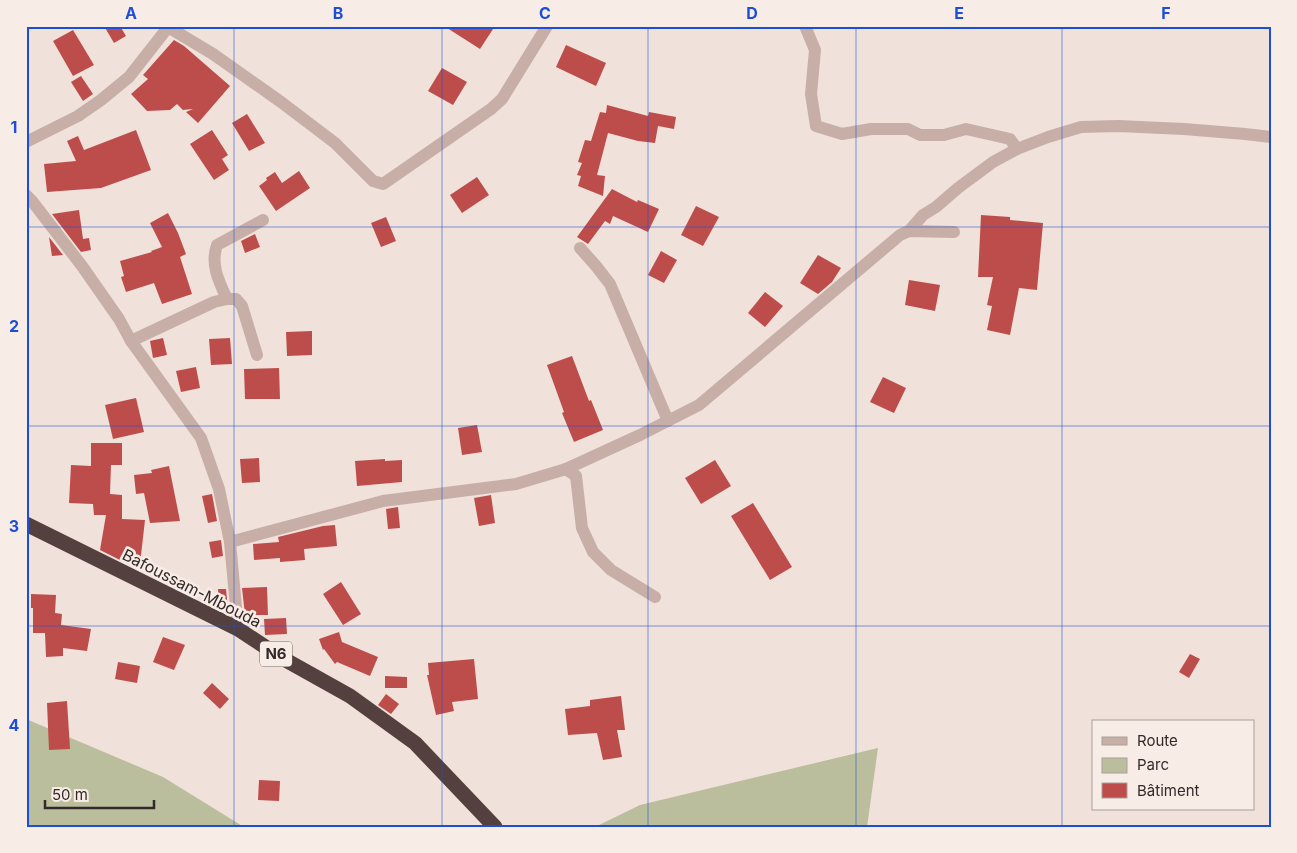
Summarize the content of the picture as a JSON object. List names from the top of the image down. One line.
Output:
{"streets":{"highway":["Bafoussam-Mbouda","N6"]},"legend":["Route","Parc","Bâtiment"],"scale_bar":"50 m","grid":{"columns":["A","B","C","D","E","F"],"rows":["1","2","3","4"]}}
